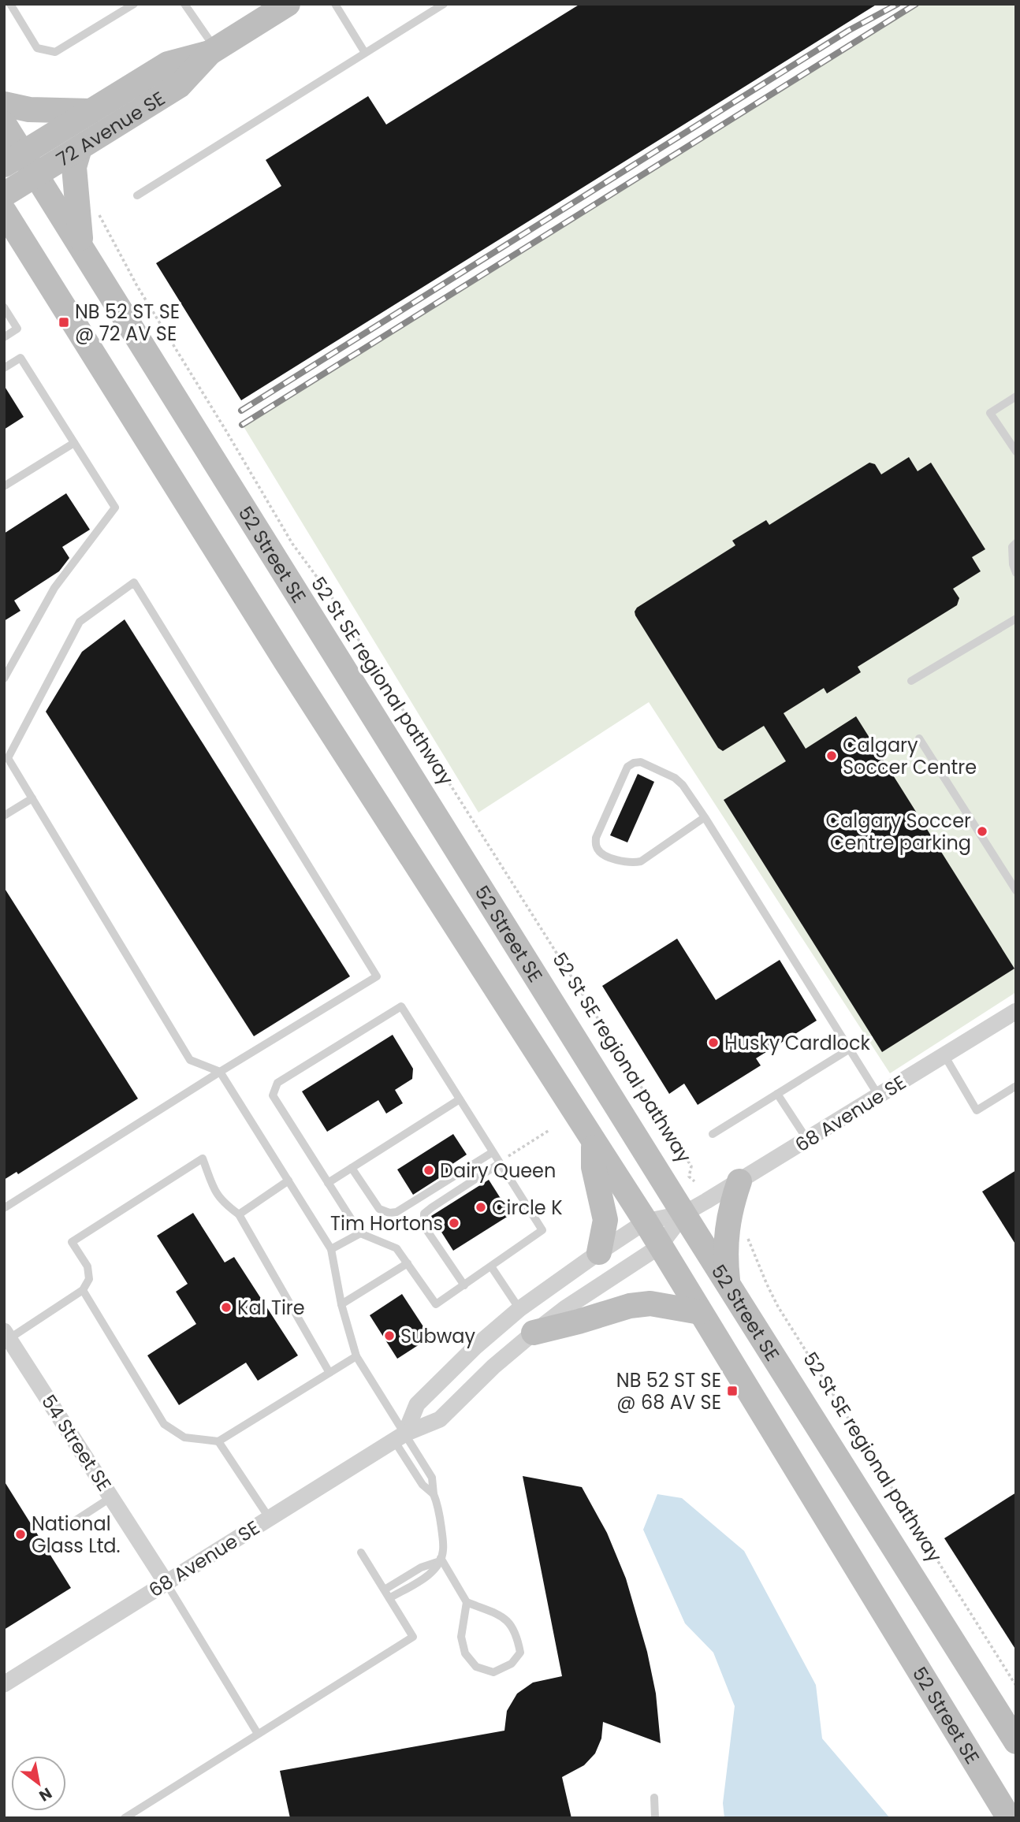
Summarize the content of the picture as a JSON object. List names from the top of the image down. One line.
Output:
{"streets":{"main road":["72 Avenue SE","52 Street SE"],"street":["68 Avenue SE","54 Street SE"],"path":["52 St SE regional pathway"]},"crossings":[["72 Avenue SE","52 Street SE"],["52 Street SE","68 Avenue SE"],["68 Avenue SE","54 Street SE"]],"places":{"transit":["NB 52 ST SE @ 72 AV SE","NB 52 ST SE @ 68 AV SE"],"other":["Calgary Soccer Centre","Calgary Soccer Centre parking","Husky Cardlock","Dairy Queen","Circle K","Tim Hortons","Kal Tire","Subway","National Glass Ltd."]},"north":"bottom right"}
